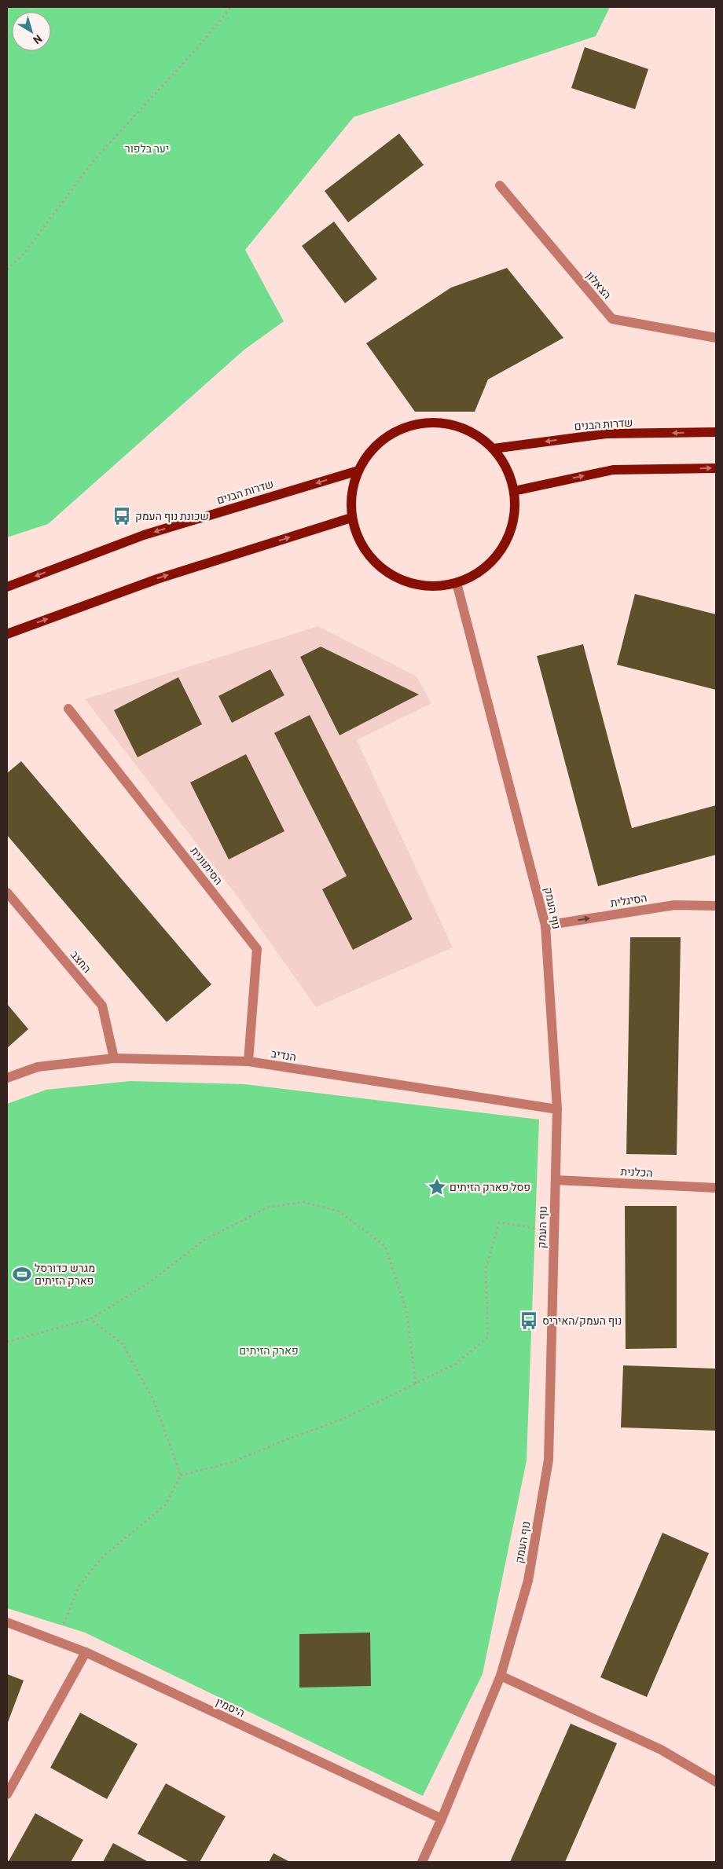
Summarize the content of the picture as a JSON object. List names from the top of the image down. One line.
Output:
{"streets":{"main road":["שדרות הבנים"],"street":["הצאלון","הסיתוונית","הסיגלית","נוף העמק","החצב","הנדיב","הכלנית","היסמין"]},"crossings":[["הסיתוונית","הנדיב"],["הסיגלית","נוף העמק"],["נוף העמק","הנדיב"],["נוף העמק","הכלנית"],["נוף העמק","היסמין"],["החצב","הנדיב"]],"one_way":["הסיגלית"],"parks":["יער בלפור","פארק הזיתים"],"places":{"bus stop":["שכונת נוף העמק","נוף העמק/האיריס"],"place":["פסל פארק הזיתים"],"sports":["מגרש כדורסל פארק הזיתים"]},"north":"bottom right"}
